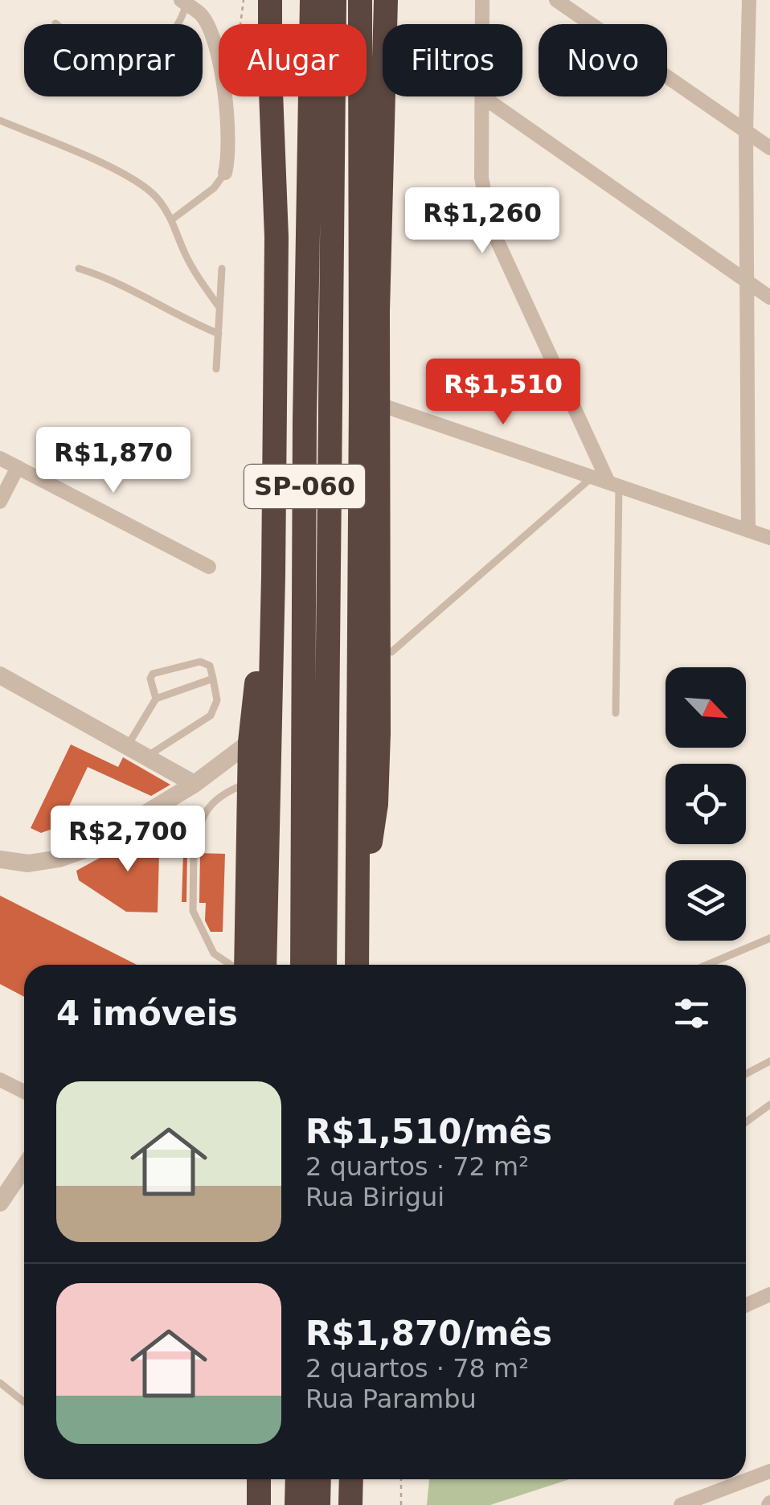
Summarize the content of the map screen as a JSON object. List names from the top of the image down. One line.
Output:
{"streets":{"highway":["SP-060"]},"north":"bottom right","page":{"chip":["Comprar","Alugar","Filtros","Novo"],"price":["R$1,260","R$1,510","R$1,870","R$2,700"],"heading":"4 imóveis","list":[{"name":"R$1,510/mês","note":"2 quartos · 72 m² · Rua Birigui"},{"name":"R$1,870/mês","note":"2 quartos · 78 m² · Rua Parambu"}]}}
